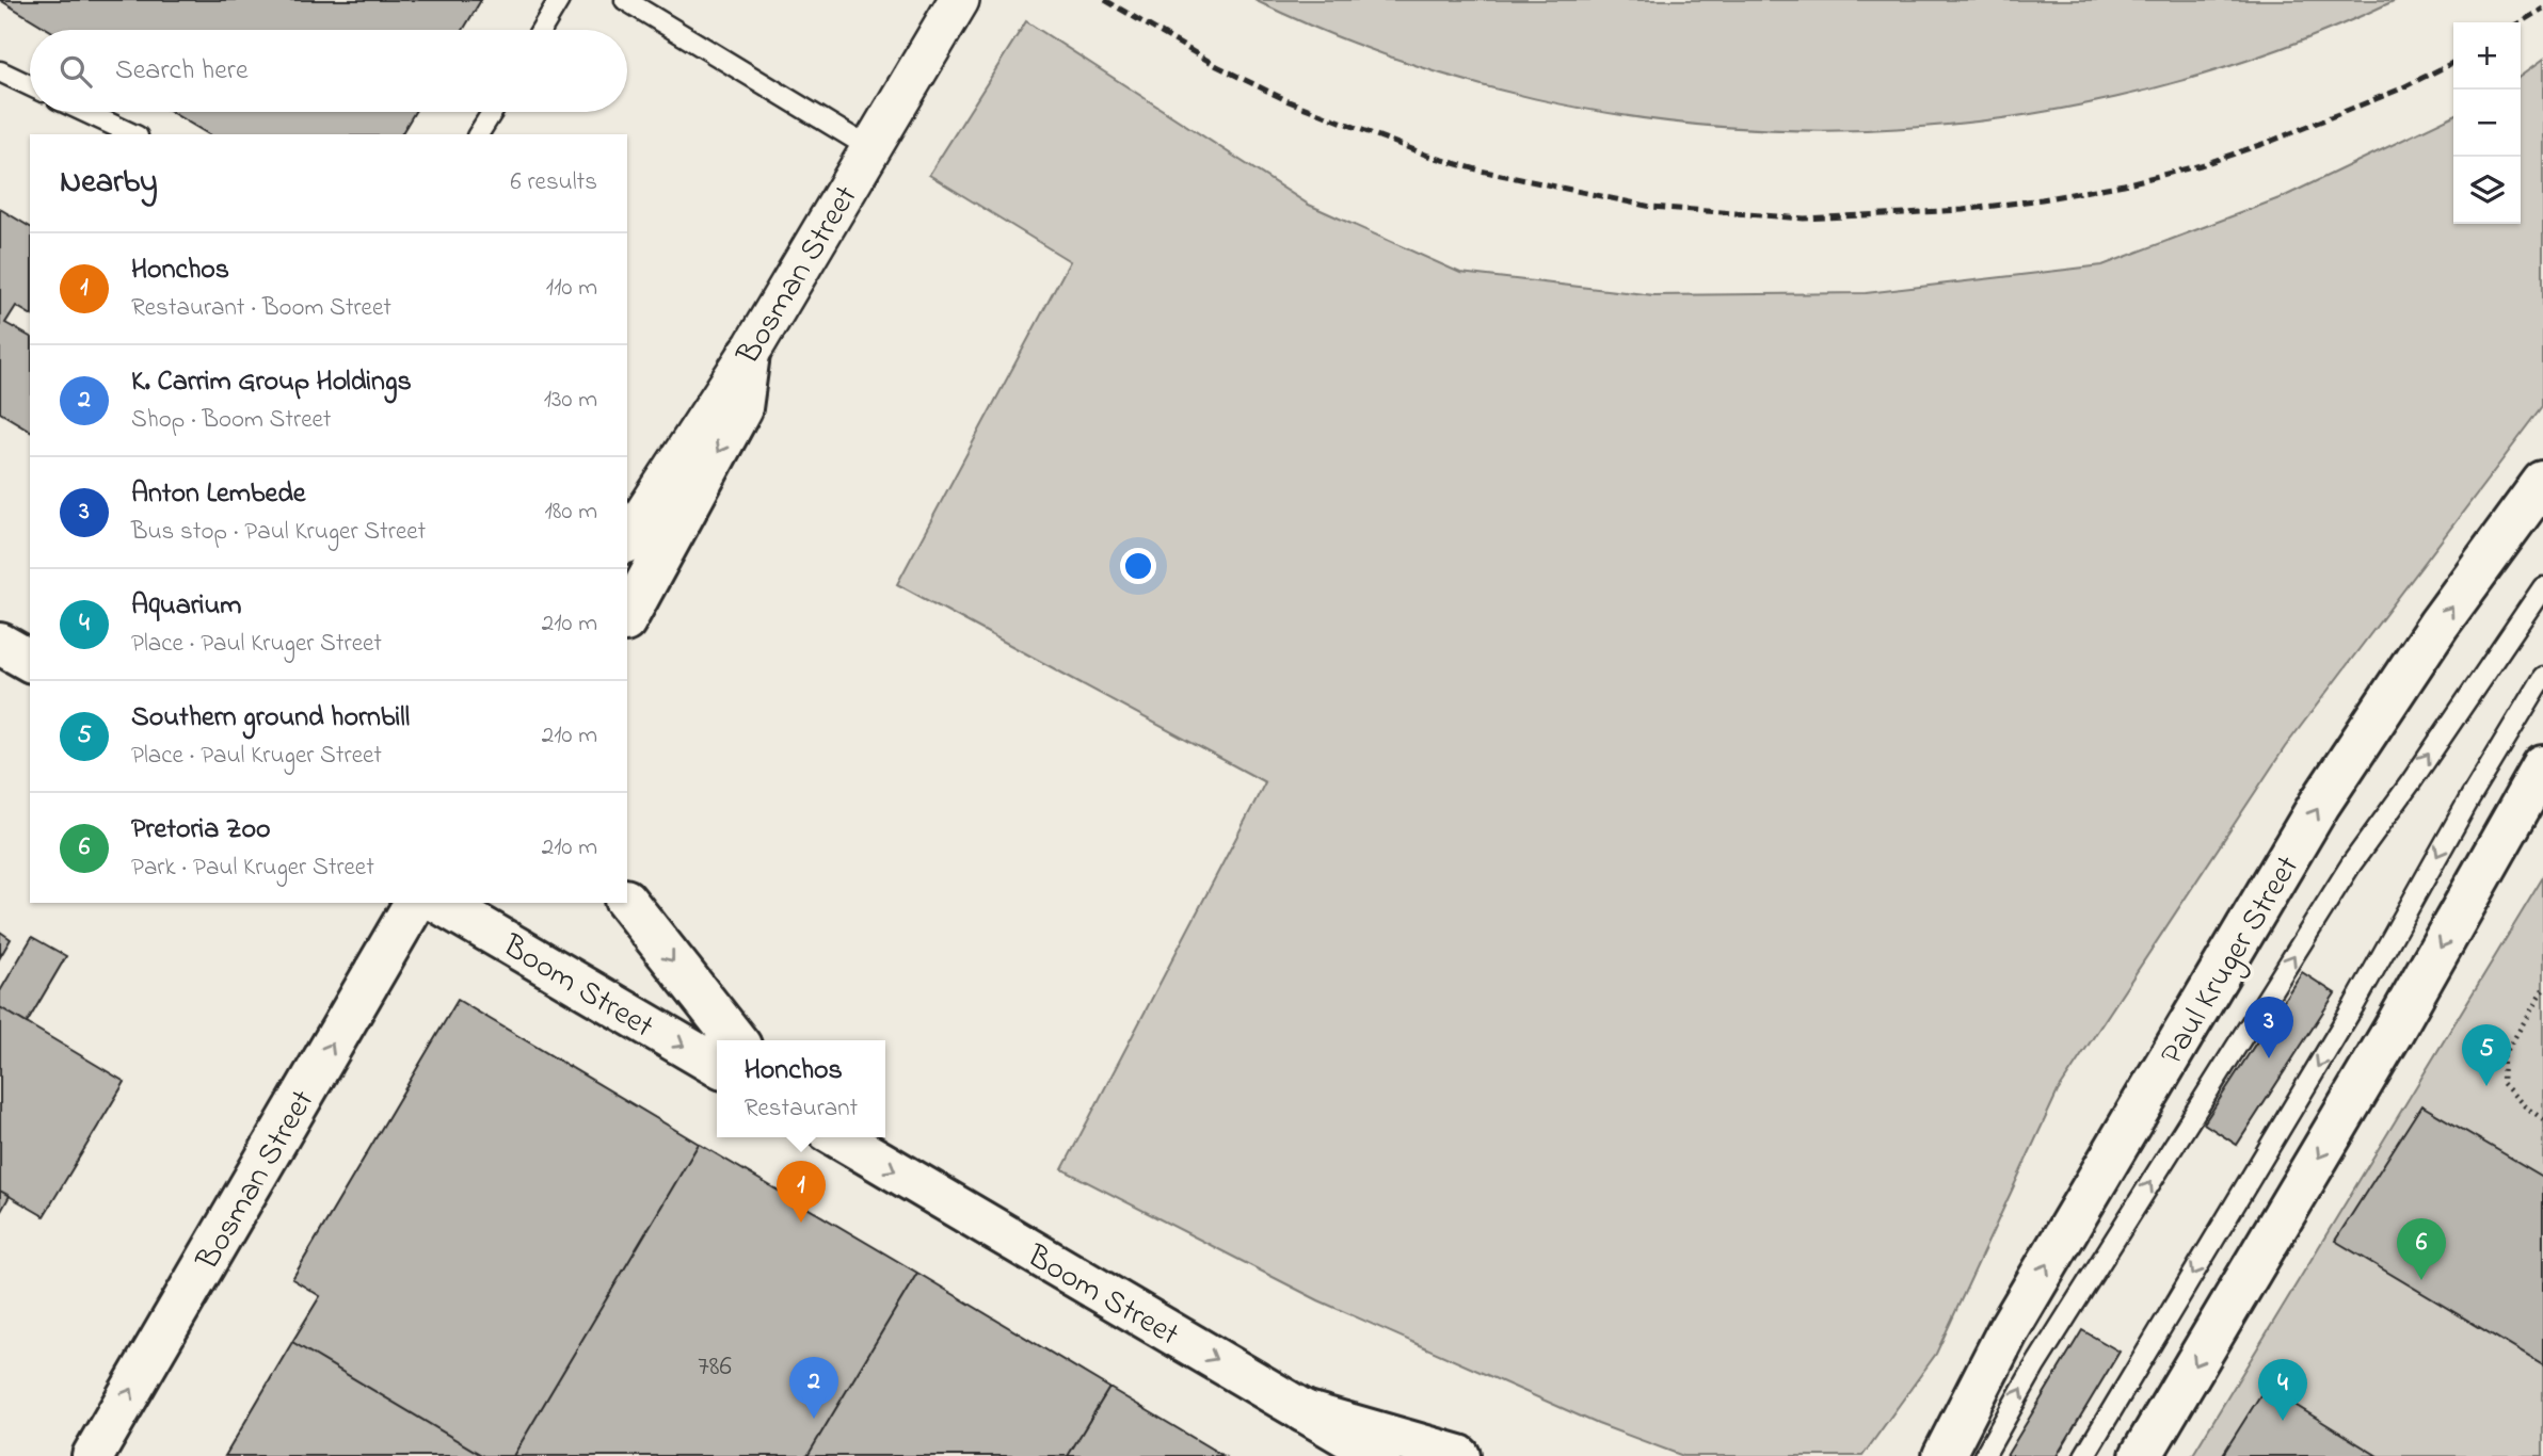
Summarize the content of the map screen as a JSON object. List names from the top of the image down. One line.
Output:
{"streets":{"main road":["Bosman Street","Paul Kruger Street","Boom Street"]},"one_way":["Bosman Street","Boom Street"],"house_numbers":["786"],"page":{"map_buttons":["+","−"],"search":"Search here","heading":["Nearby","6 results"],"list":[{"mark":"1","name":"Honchos","note":"Restaurant · Boom Street","value":"110 m"},{"mark":"2","name":"K. Carrim Group Holdings","note":"Shop · Boom Street","value":"130 m"},{"mark":"3","name":"Anton Lembede","note":"Bus stop · Paul Kruger Street","value":"180 m"},{"mark":"4","name":"Aquarium","note":"Place · Paul Kruger Street","value":"210 m"},{"mark":"5","name":"Southern ground hornbill","note":"Place · Paul Kruger Street","value":"210 m"},{"mark":"6","name":"Pretoria Zoo","note":"Park · Paul Kruger Street","value":"210 m"}],"pins":["3","5","1","6","2","4"],"popup":["Honchos","Restaurant"]}}
